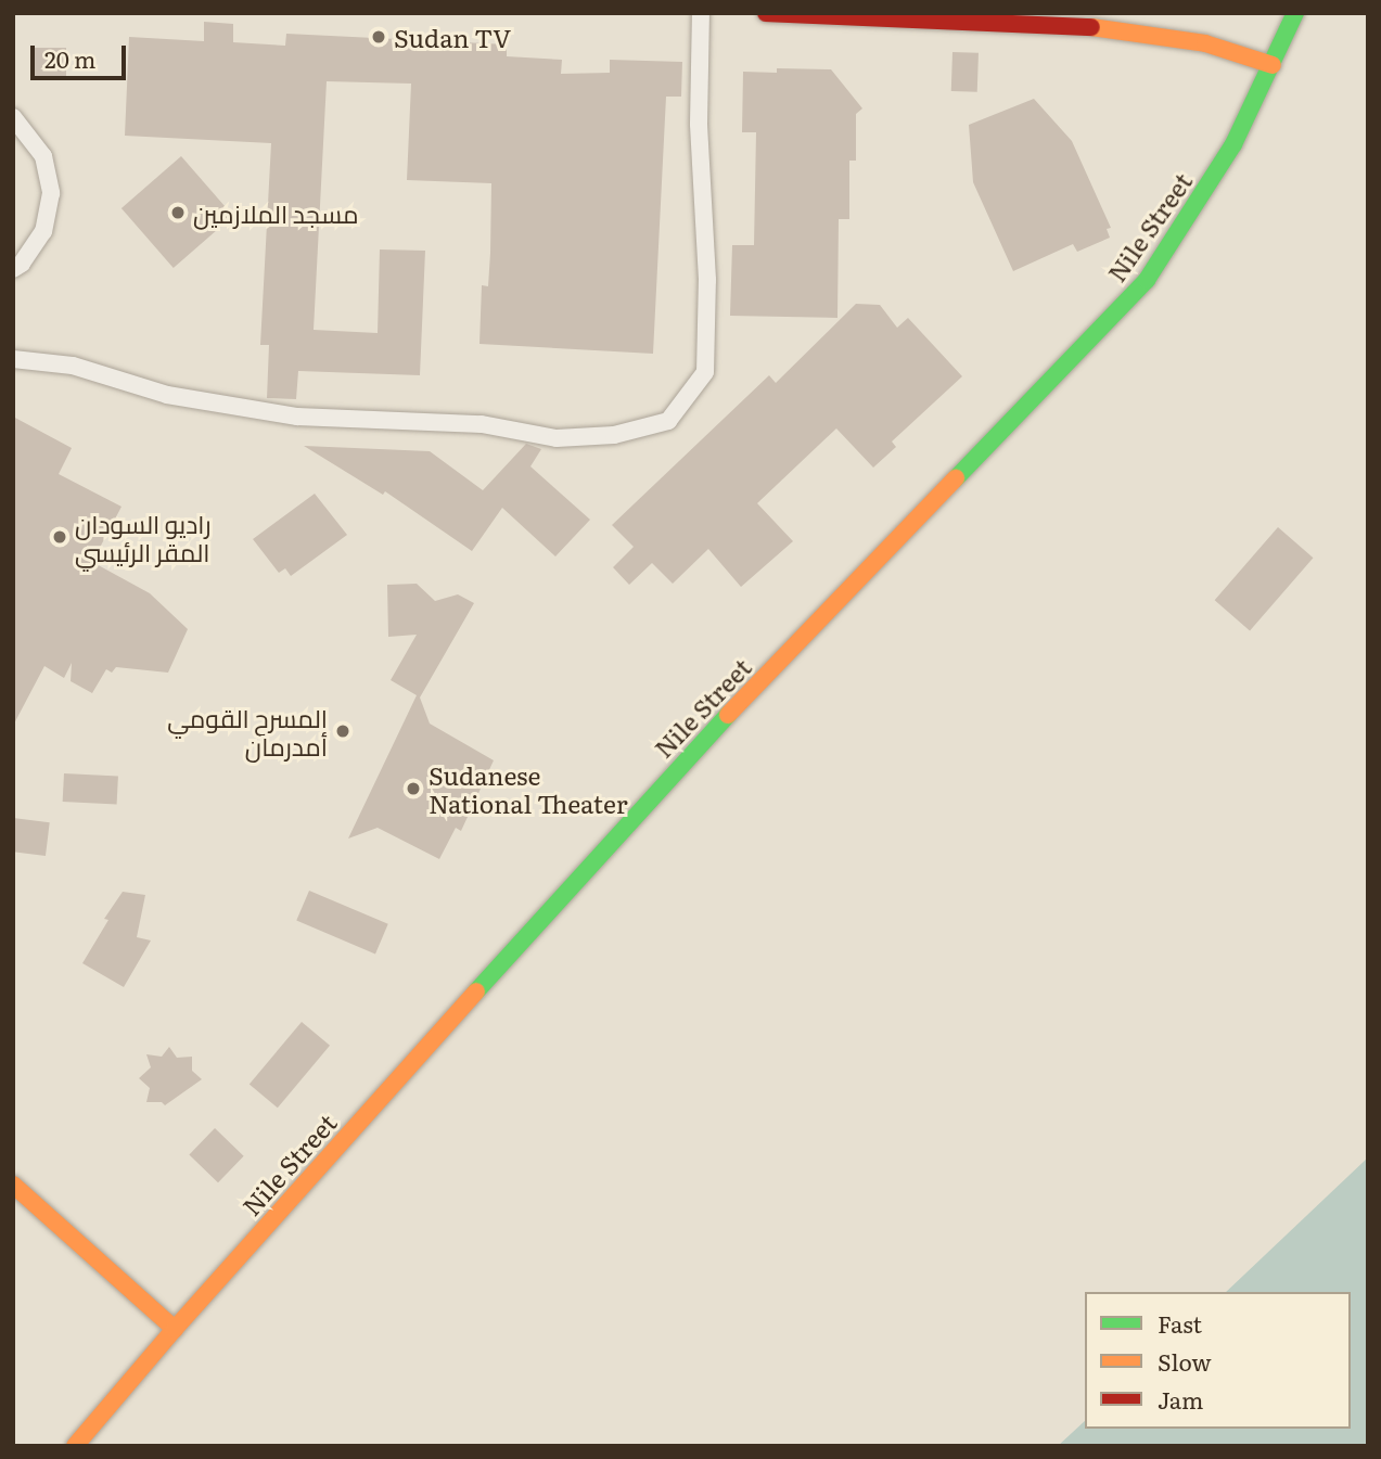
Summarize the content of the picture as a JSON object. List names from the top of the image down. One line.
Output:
{"streets":{"main road":["Nile Street"]},"places":["Sudan TV","مسجد الملازمين","راديو السودان المقر الرئيسي","المسرح القومي أمدرمان","Sudanese National Theater"],"legend":["Fast","Slow","Jam"],"scale_bar":"20 m"}
